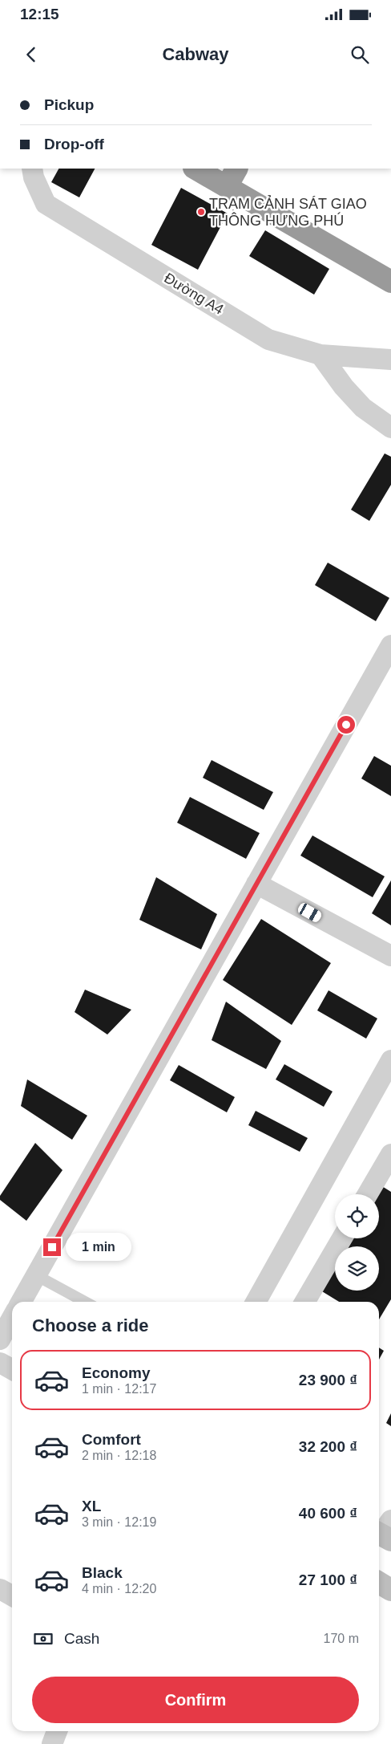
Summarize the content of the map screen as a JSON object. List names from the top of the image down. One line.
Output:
{"streets":{"street":["Đường A4"]},"places":["TRẠM CẢNH SÁT GIAO THÔNG HƯNG PHÚ"],"page":{"status":"12:15","header":"Cabway","banner":["Pickup","Drop-off"],"bubble":"1 min","heading":"Choose a ride","list":[{"name":"Economy","note":"1 min · 12:17","value":"23 900 ₫"},{"name":"Comfort","note":"2 min · 12:18","value":"32 200 ₫"},{"name":"XL","note":"3 min · 12:19","value":"40 600 ₫"},{"name":"Black","note":"4 min · 12:20","value":"27 100 ₫"}],"pay":["Cash","170 m"],"buttons":"Confirm"}}
